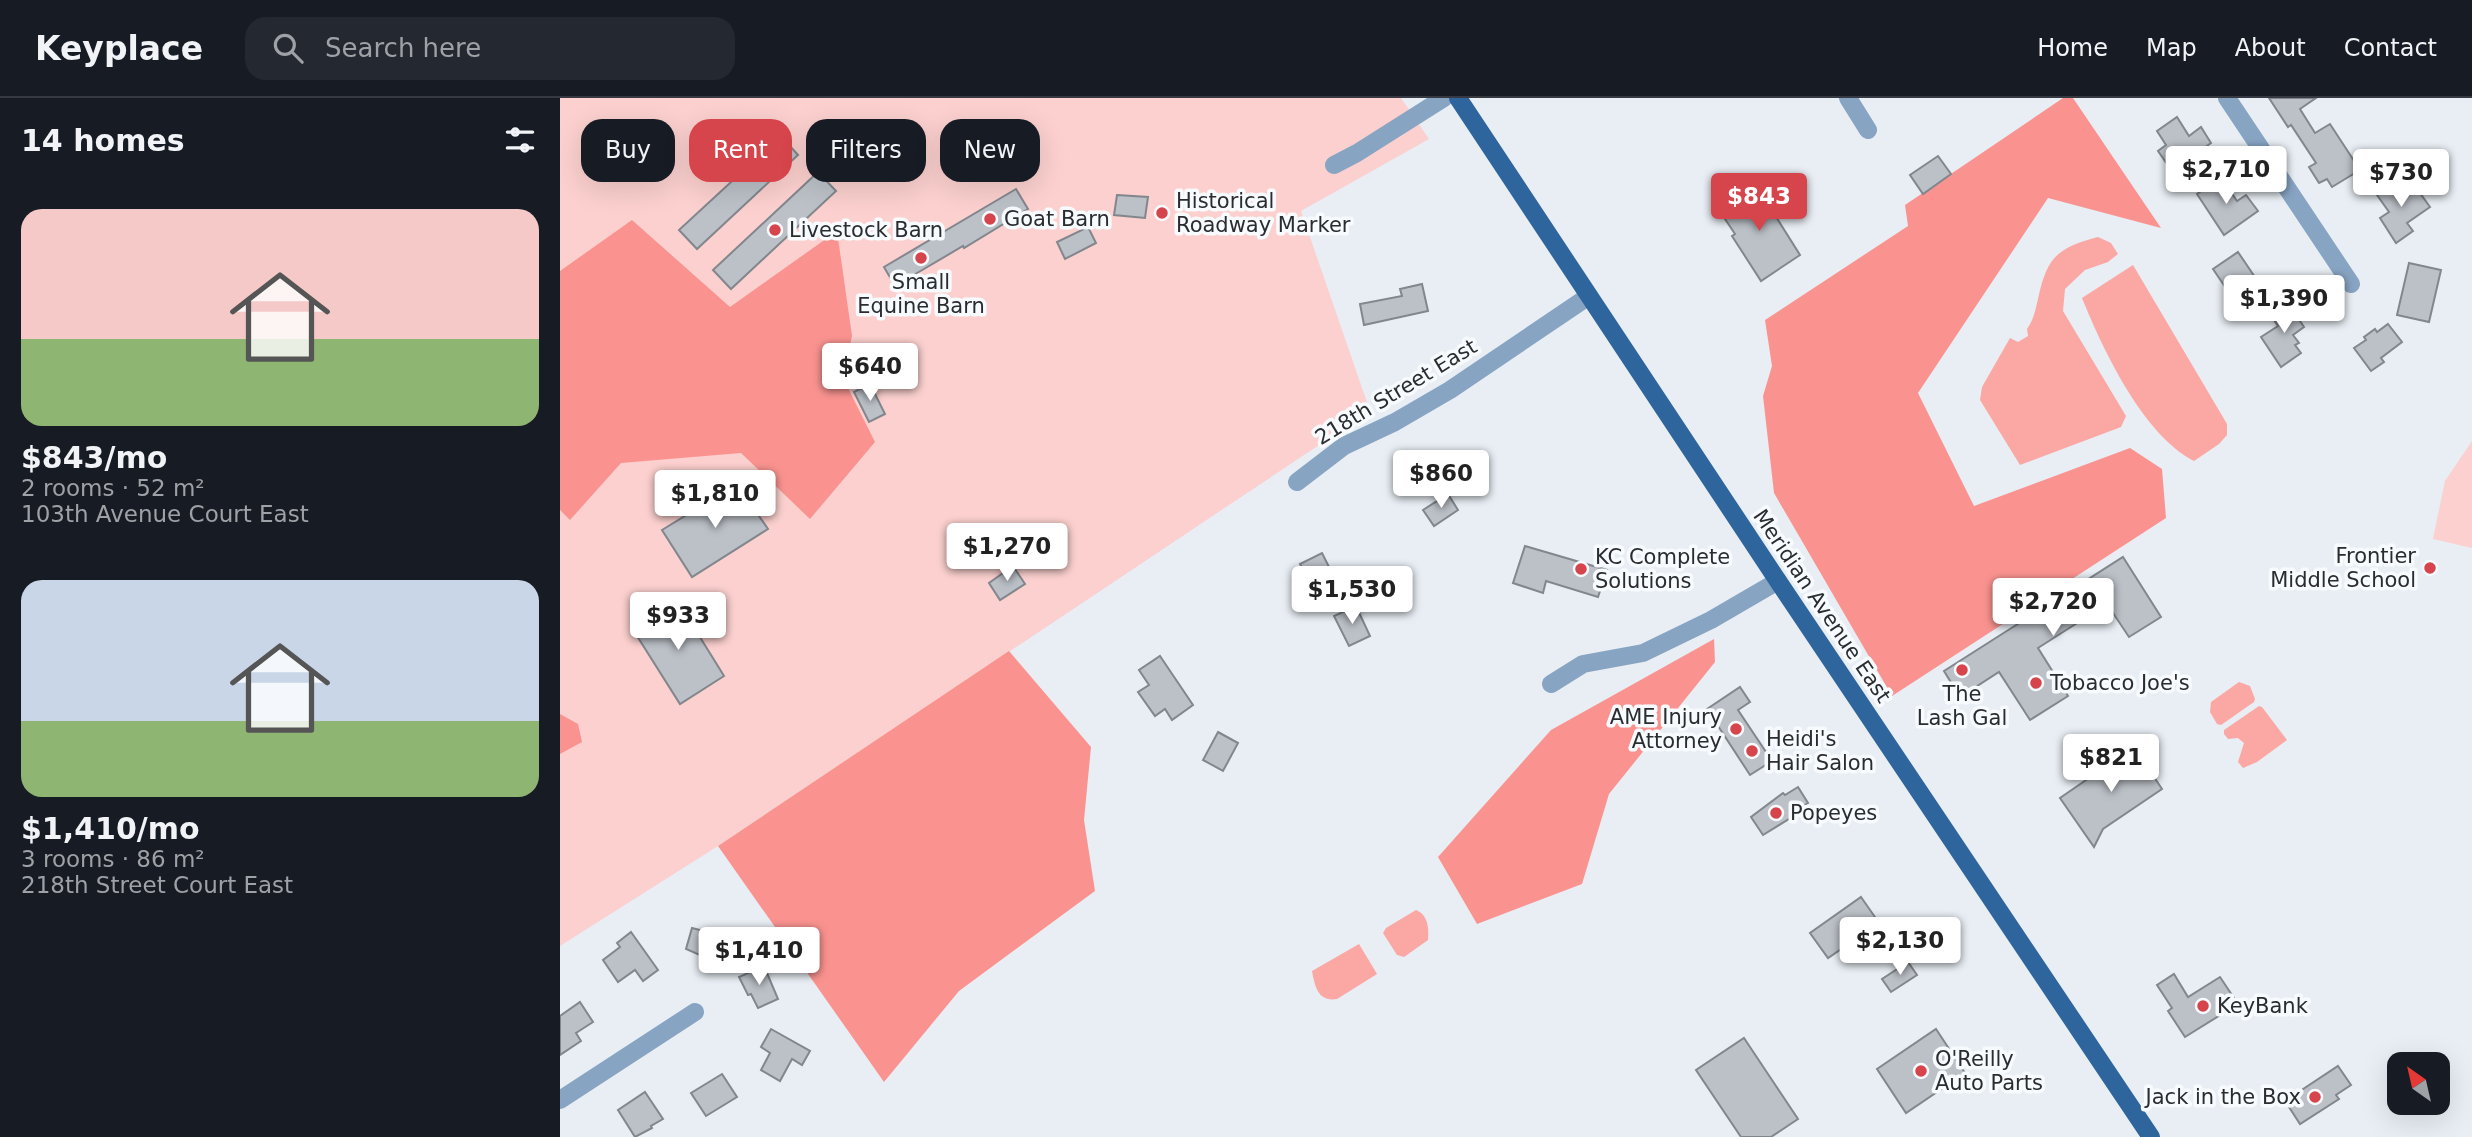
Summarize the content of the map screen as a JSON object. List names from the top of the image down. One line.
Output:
{"streets":{"main road":["Meridian Avenue East"],"street":["218th Street East"]},"crossings":[["218th Street East","Meridian Avenue East"]],"places":["Historical Roadway Marker","Goat Barn","Livestock Barn","Small Equine Barn","Frontier Middle School","KC Complete Solutions","The Lash Gal","Tobacco Joe's","AME Injury Attorney","Heidi's Hair Salon","Popeyes","KeyBank","O'Reilly Auto Parts","Jack in the Box"],"north":"top left","page":{"header":"Keyplace","search":"Search here","nav":["Home","Map","About","Contact"],"heading":"14 homes","chip":["Buy","Rent","Filters","New"],"price":["$2,710","$730","$843","$1,390","$640","$860","$1,810","$1,270","$1,530","$2,720","$933","$821","$2,130","$1,410"],"list":[{"name":"$843/mo","note":"2 rooms · 52 m² · 103th Avenue Court East"},{"name":"$1,410/mo","note":"3 rooms · 86 m² · 218th Street Court East"}]}}
